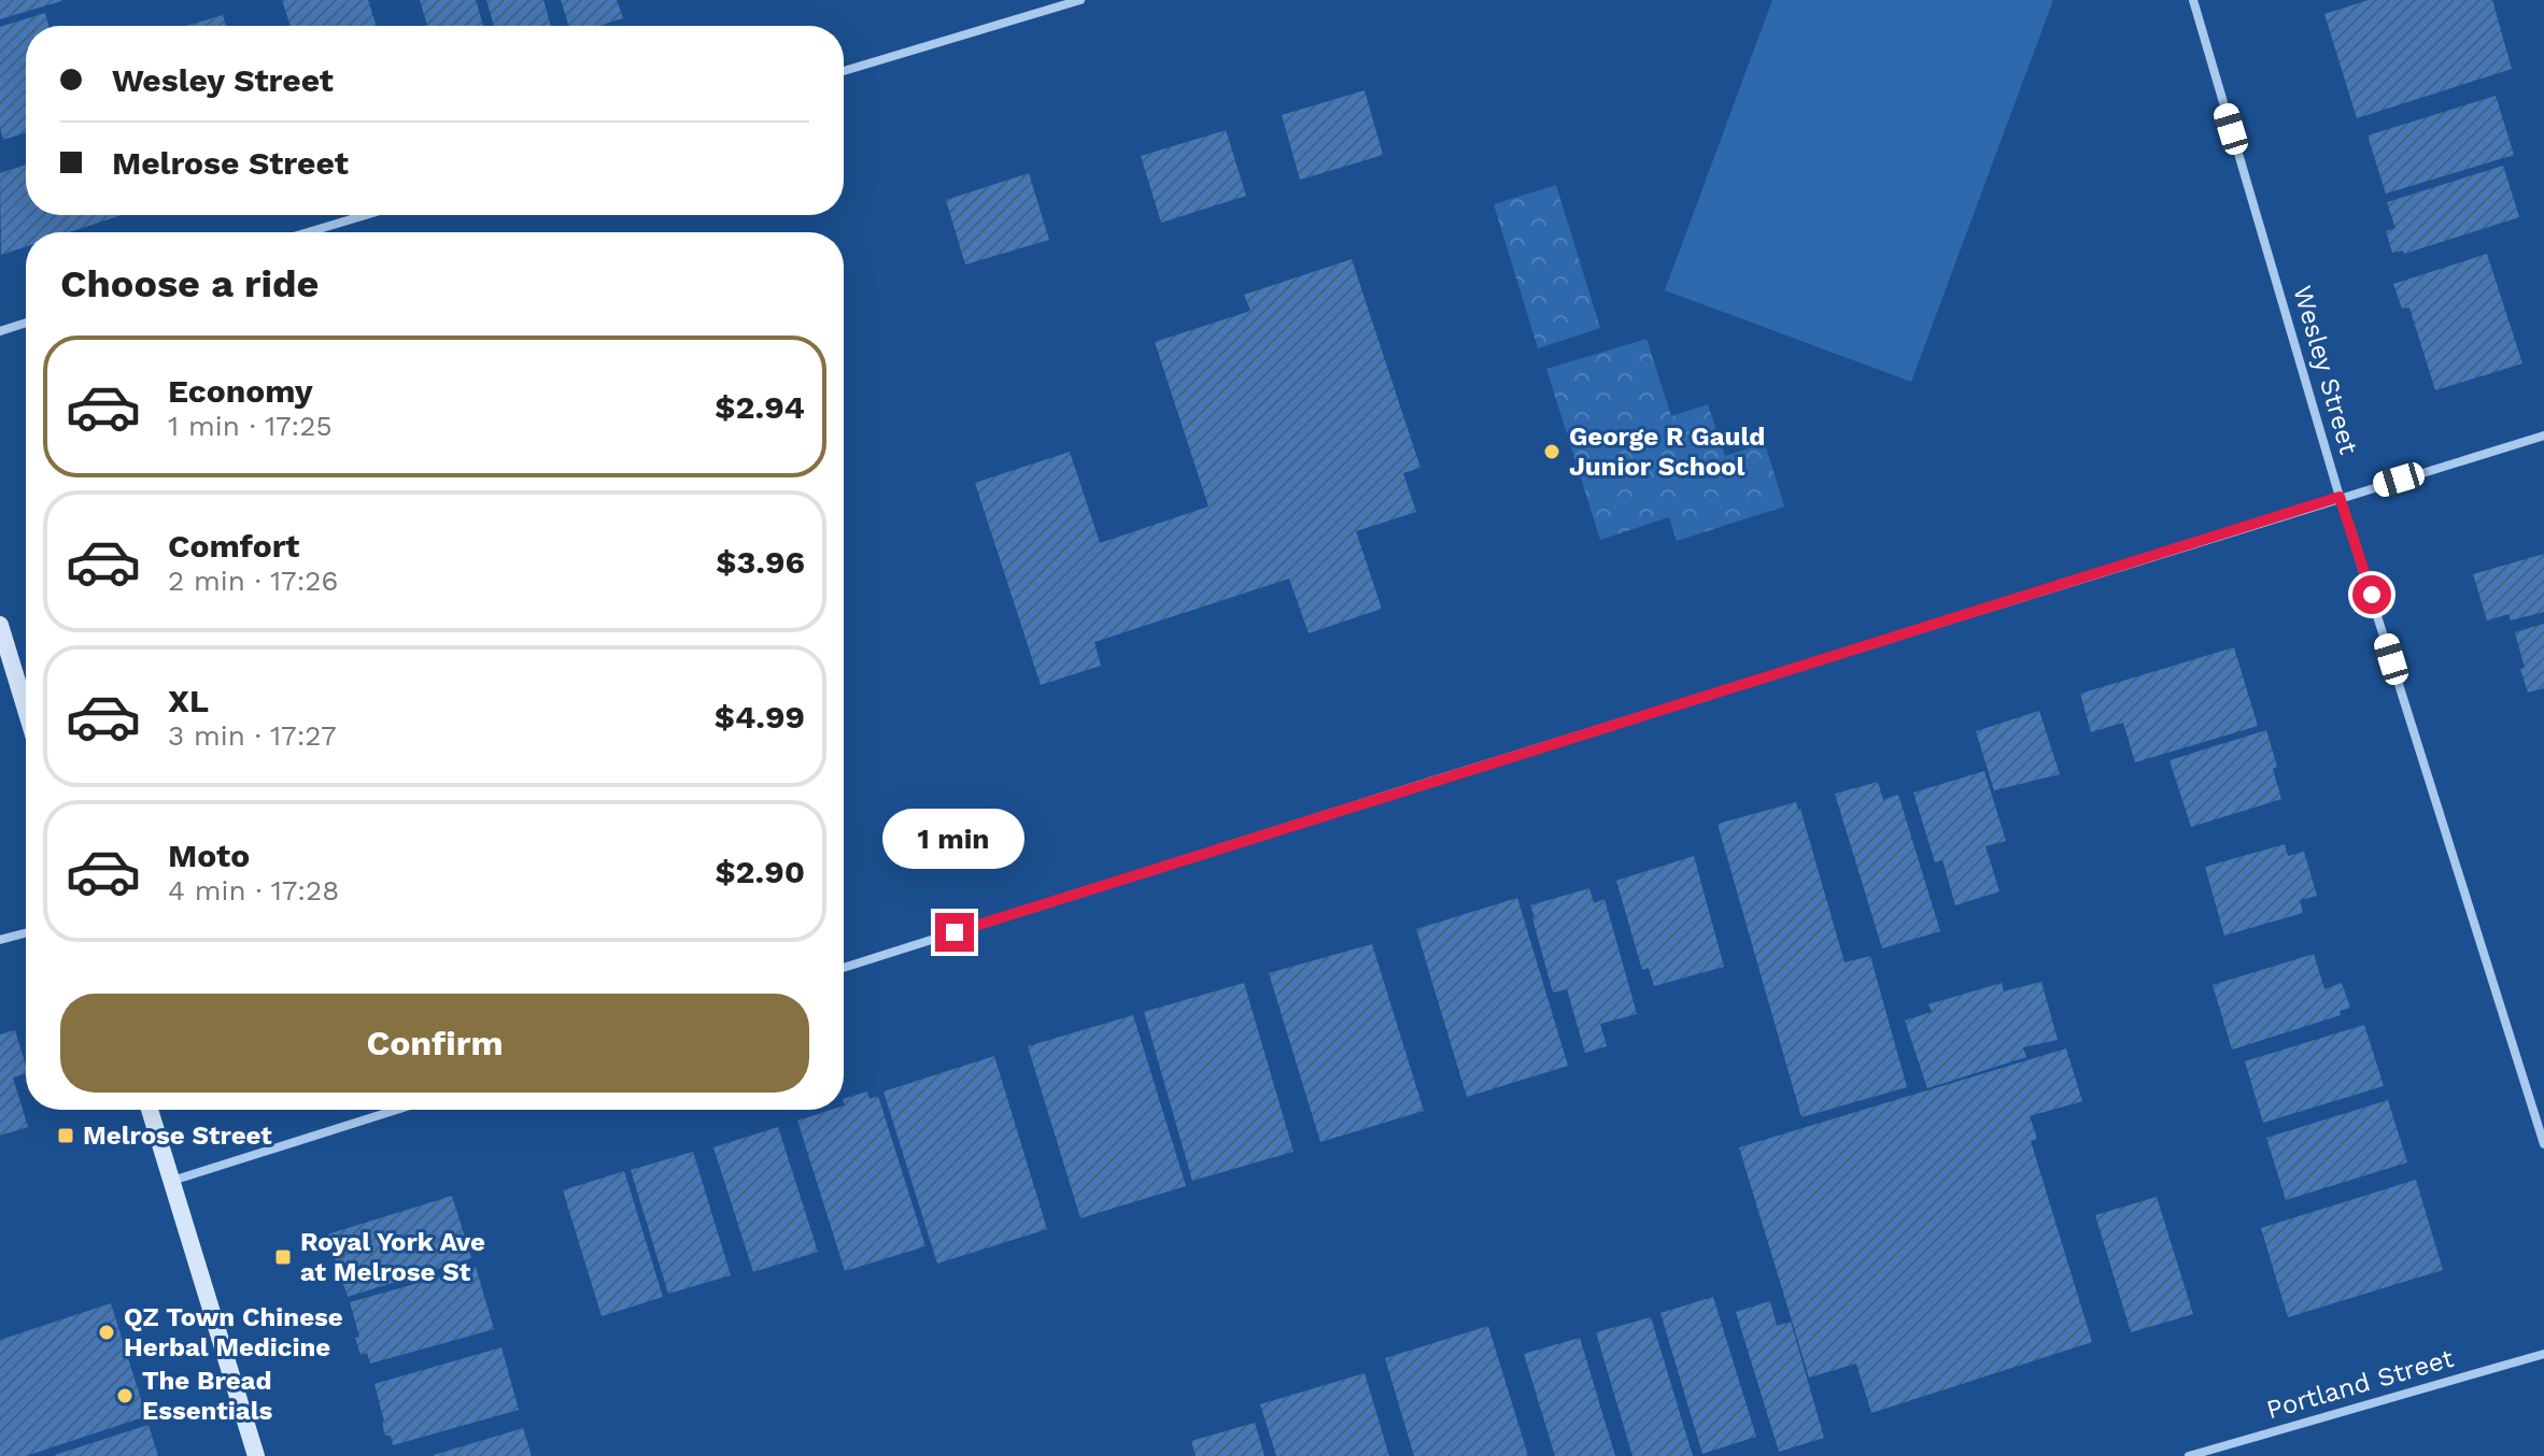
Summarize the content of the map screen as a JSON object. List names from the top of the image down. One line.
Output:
{"streets":{"street":["Wesley Street","Portland Street"]},"places":{"other":["George R Gauld Junior School","QZ Town Chinese Herbal Medicine","The Bread Essentials"],"transit":["Melrose Street","Royal York Ave at Melrose St"]},"page":{"banner":["Wesley Street","Melrose Street"],"heading":"Choose a ride","list":[{"name":"Economy","note":"1 min · 17:25","value":"$2.94"},{"name":"Comfort","note":"2 min · 17:26","value":"$3.96"},{"name":"XL","note":"3 min · 17:27","value":"$4.99"},{"name":"Moto","note":"4 min · 17:28","value":"$2.90"}],"bubble":"1 min","buttons":"Confirm"}}
